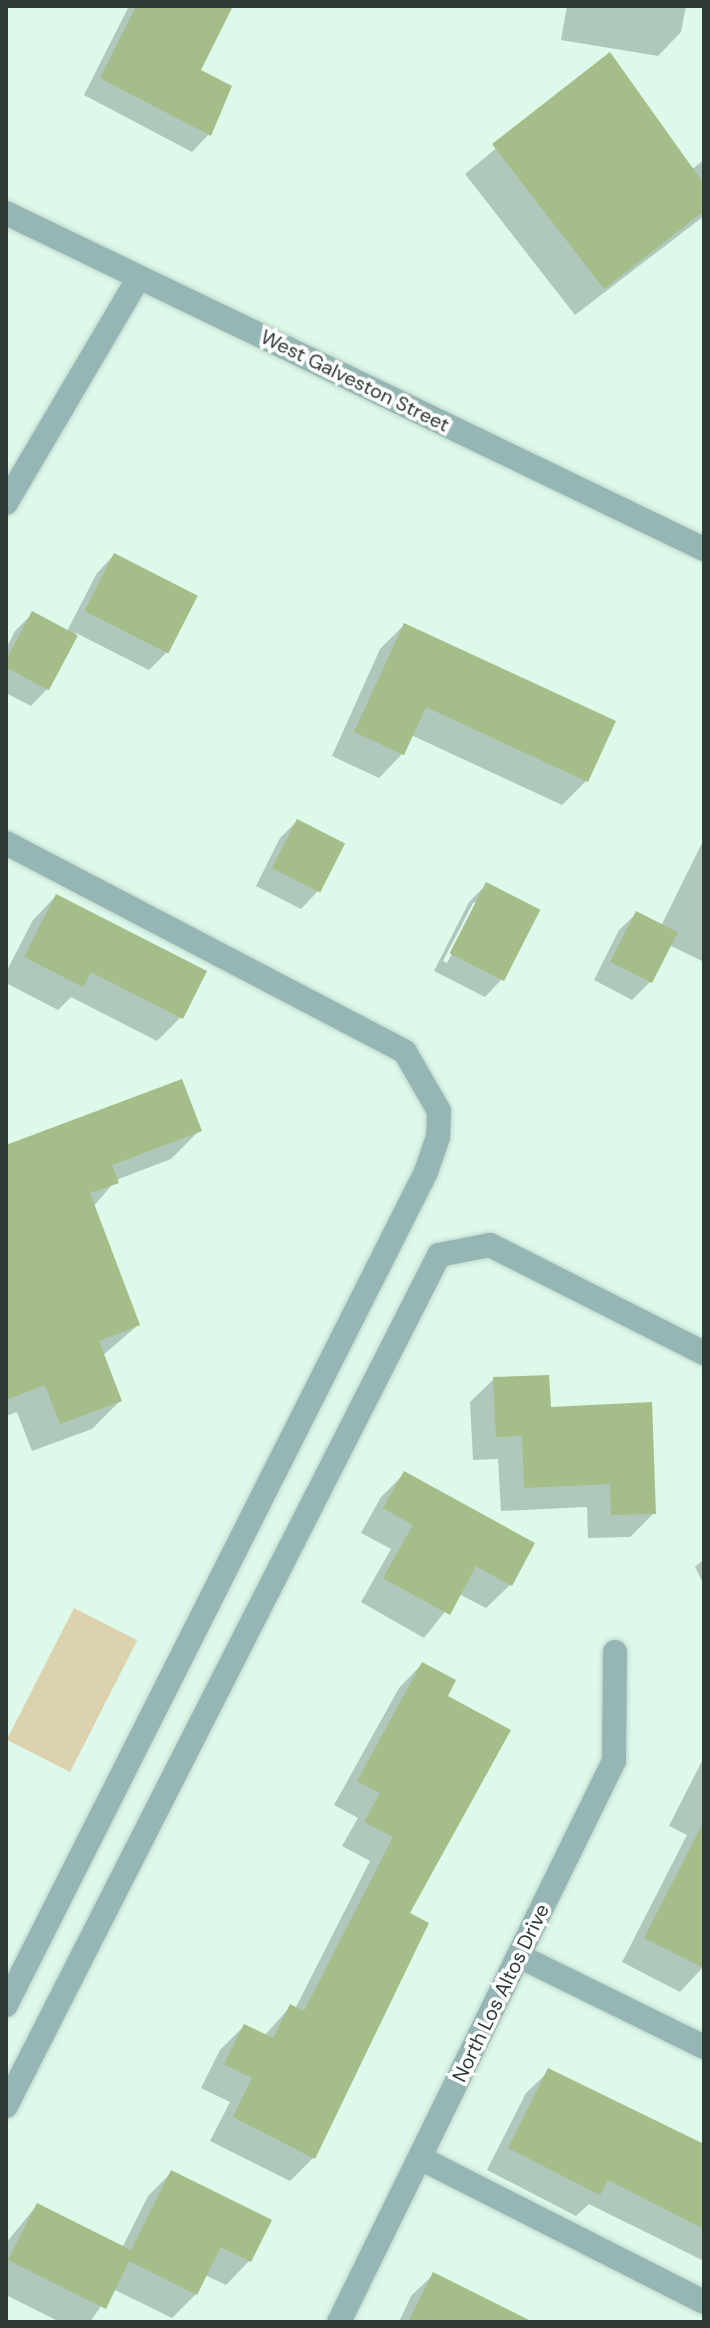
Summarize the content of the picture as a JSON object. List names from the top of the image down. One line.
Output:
{"streets":{"street":["West Galveston Street","North Los Altos Drive"]}}
